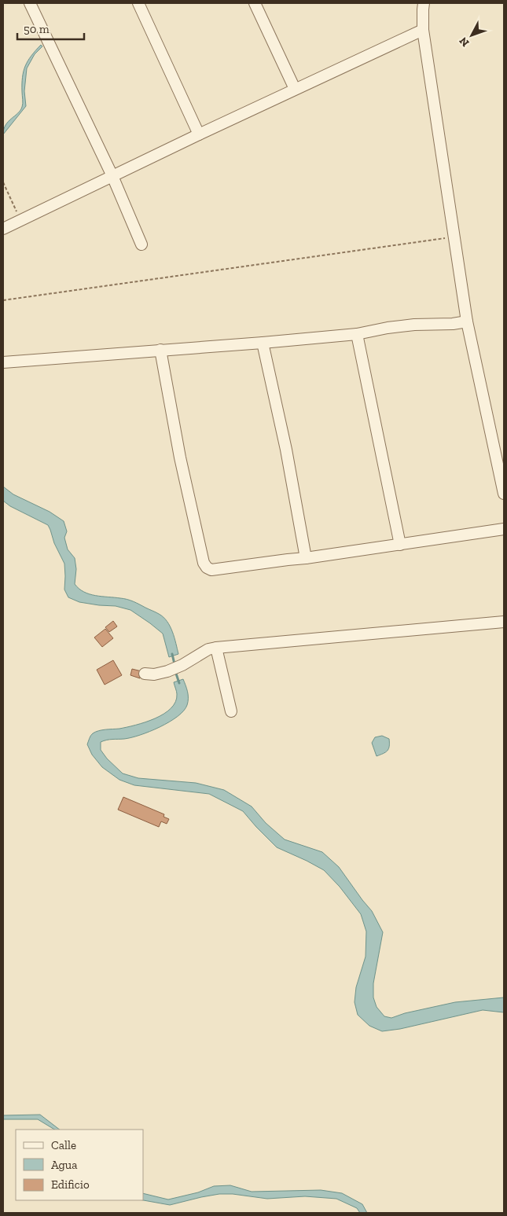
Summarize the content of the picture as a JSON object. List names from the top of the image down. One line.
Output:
{"legend":["Calle","Agua","Edificio"],"scale_bar":"50 m","north":"bottom left"}
